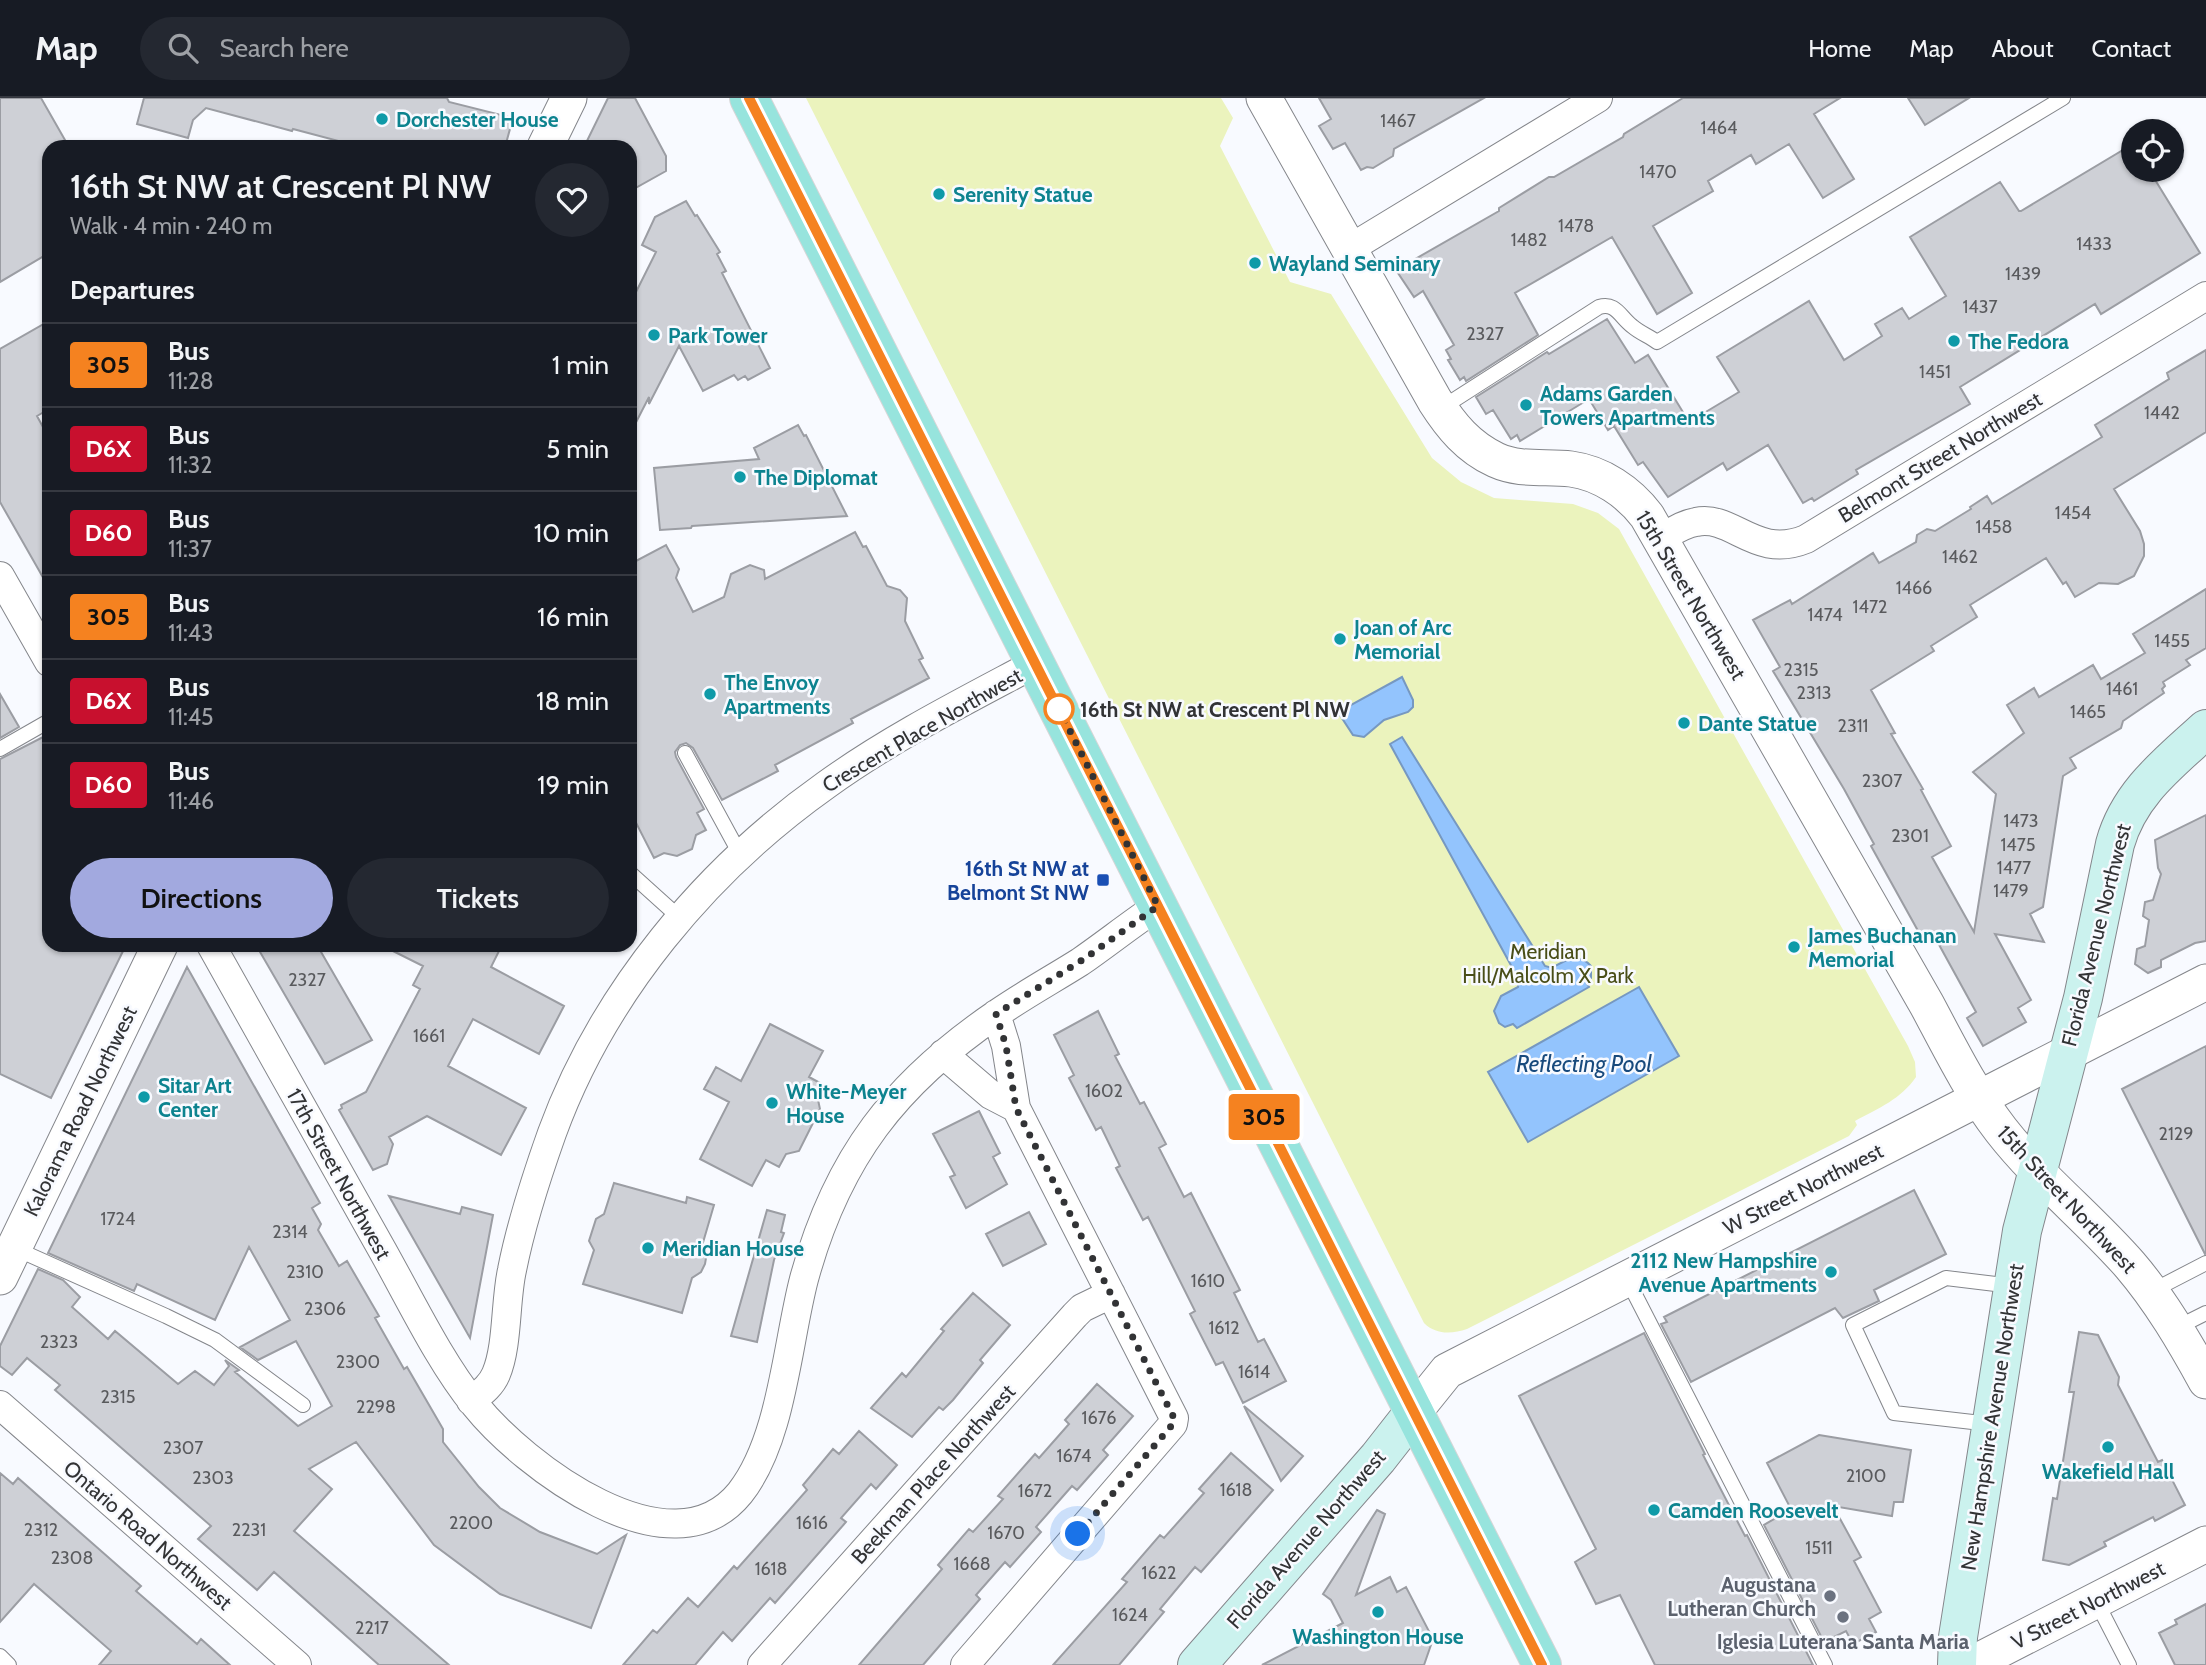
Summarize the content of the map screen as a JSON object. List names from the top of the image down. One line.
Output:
{"streets":{"main road":["Florida Avenue Northwest","New Hampshire Avenue Northwest"],"street":["Belmont Street Northwest","15th Street Northwest","Crescent Place Northwest","Kalorama Road Northwest","17th Street Northwest","W Street Northwest","Beekman Place Northwest","Ontario Road Northwest","V Street Northwest"]},"crossings":[["Belmont Street Northwest","15th Street Northwest"],["15th Street Northwest","Florida Avenue Northwest"],["15th Street Northwest","W Street Northwest"],["15th Street Northwest","New Hampshire Avenue Northwest"],["Crescent Place Northwest","17th Street Northwest"],["Florida Avenue Northwest","W Street Northwest"],["Florida Avenue Northwest","New Hampshire Avenue Northwest"]],"water":["Reflecting Pool"],"parks":["Meridian Hill/Malcolm X Park"],"places":{"other":["Dorchester House","Serenity Statue","Wayland Seminary","Park Tower","The Fedora","Adams Garden Towers Apartments","The Diplomat","Joan of Arc Memorial","The Envoy Apartments","16th St NW at Crescent Pl NW","Dante Statue","James Buchanan Memorial","Sitar Art Center","White-Meyer House","Meridian House","2112 New Hampshire Avenue Apartments","Wakefield Hall","Camden Roosevelt","Augustana Lutheran Church","Washington House","Iglesia Luterana Santa Maria"],"transit":["16th St NW at Belmont St NW"]},"lines":["bus line 305"],"house_numbers":["1467","1464","1470","1478","1482","1433","1439","1437","2327","1451","1442","1454","1458","1462","1466","1472","1474","1455","2315","1461","2313","1465","2311","2307","1473","2301","1475","1477","1479","2327","1661","1602","2129","1724","2314","2310","1610","2306","1612","2323","2300","1614","2315","2298","1676","2307","1674","2100","2303","1618","1672","2200","1616","2312","2231","1670","1511","2308","1668","1618","1622","1624","2217"],"page":{"header":"Map","search":"Search here","nav":["Home","Map","About","Contact"],"on_map":"305","heading":[["16th St NW at Crescent Pl NW","Walk · 4 min · 240 m"],"Departures"],"list":[{"mark":"305","name":"Bus","note":"11:28","value":"1 min"},{"mark":"D6X","name":"Bus","note":"11:32","value":"5 min"},{"mark":"D60","name":"Bus","note":"11:37","value":"10 min"},{"mark":"305","name":"Bus","note":"11:43","value":"16 min"},{"mark":"D6X","name":"Bus","note":"11:45","value":"18 min"},{"mark":"D60","name":"Bus","note":"11:46","value":"19 min"}],"buttons":["Directions","Tickets"]}}
